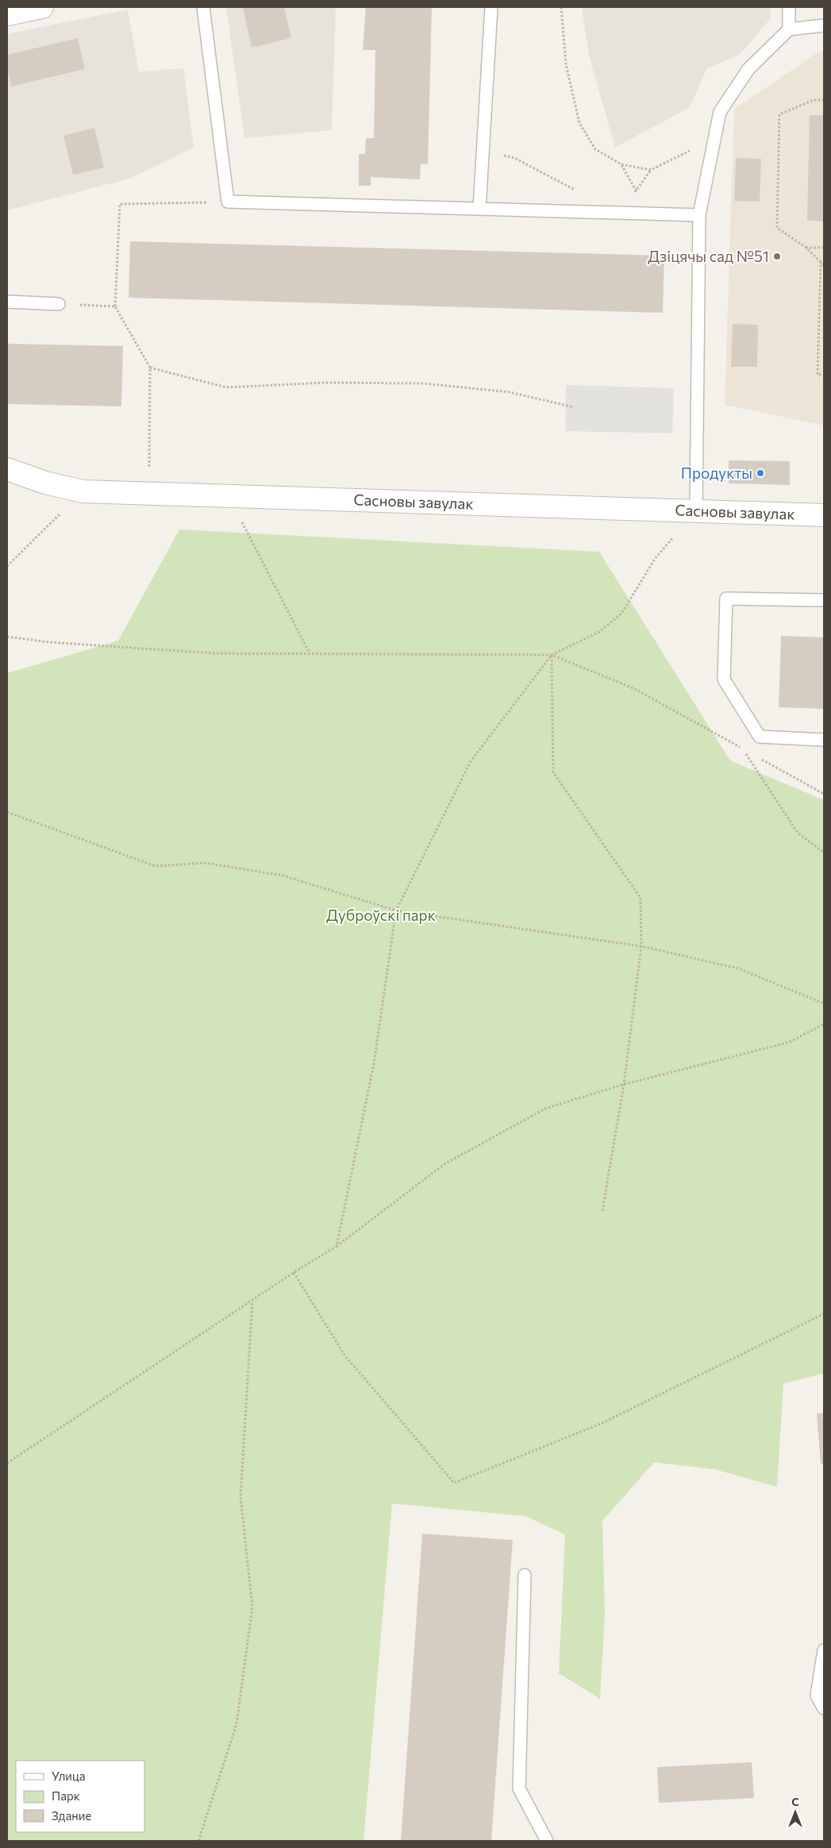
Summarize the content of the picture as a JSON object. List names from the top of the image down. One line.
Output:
{"streets":{"street":["Сасновы завулак"]},"parks":["Дуброўскі парк"],"places":["Дзіцячы сад №51","Продукты"],"legend":["Улица","Парк","Здание"],"north":"top"}
